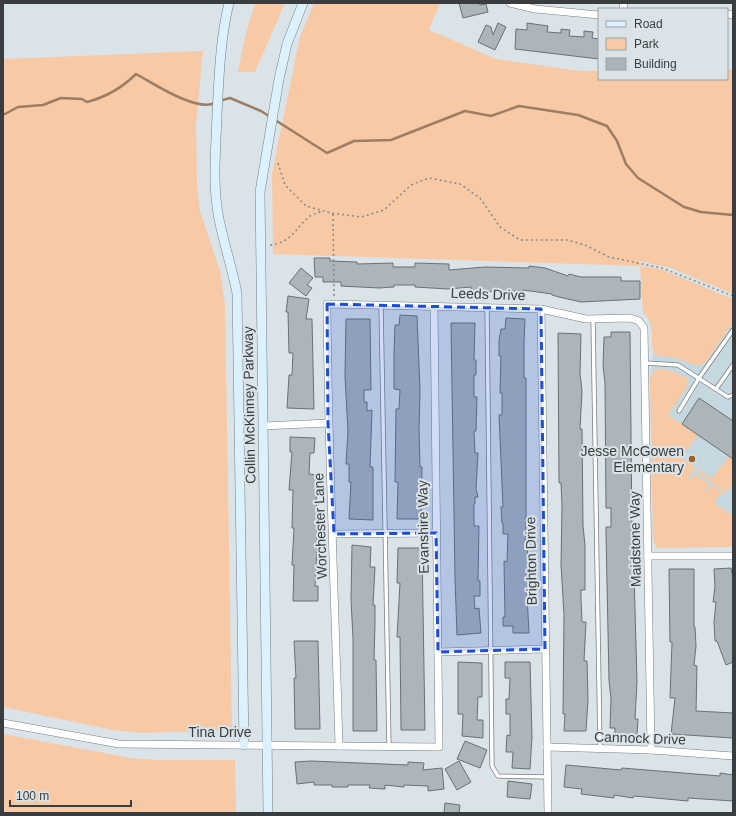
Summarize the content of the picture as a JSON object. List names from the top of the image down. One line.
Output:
{"streets":{"street":["Leeds Drive","Collin McKinney Parkway","Worchester Lane","Evanshire Way","Maidstone Way","Brighton Drive","Tina Drive","Cannock Drive"]},"crossings":[["Leeds Drive","Worchester Lane"],["Leeds Drive","Evanshire Way"],["Leeds Drive","Maidstone Way"],["Leeds Drive","Brighton Drive"],["Collin McKinney Parkway","Tina Drive"],["Worchester Lane","Tina Drive"],["Evanshire Way","Tina Drive"],["Maidstone Way","Cannock Drive"],["Brighton Drive","Cannock Drive"]],"places":["Jesse McGowen Elementary"],"legend":["Road","Park","Building"],"scale_bar":"100 m"}
